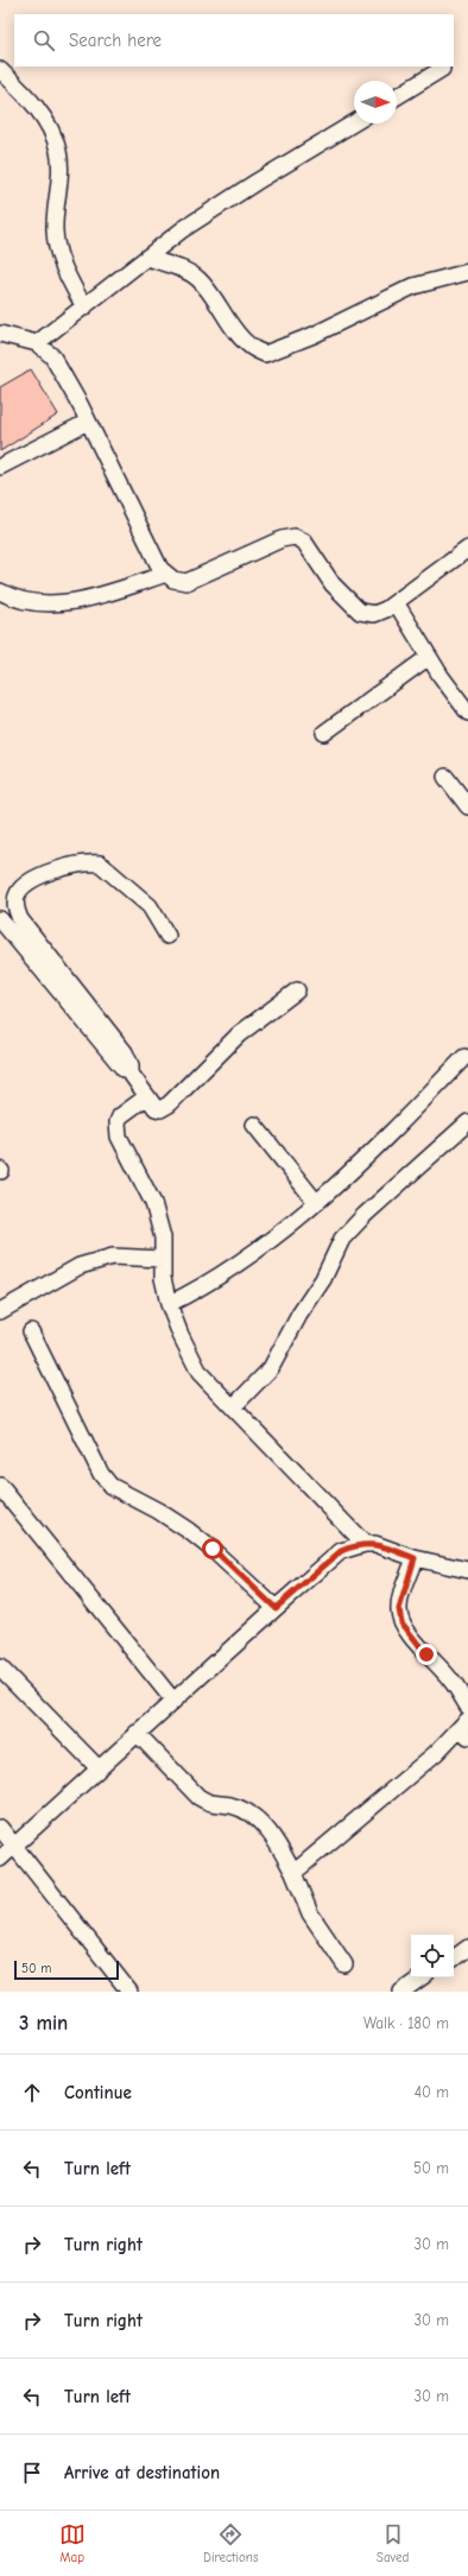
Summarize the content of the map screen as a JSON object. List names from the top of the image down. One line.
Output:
{"scale_bar":"50 m","north":"right","page":{"search":"Search here","scale":"50 m","heading":["3 min","Walk · 180 m"],"list":[["Continue","40 m"],["Turn left","50 m"],["Turn right","30 m"],["Turn right","30 m"],["Turn left","30 m"],"Arrive at destination"],"nav":["Map","Directions","Saved"]}}
